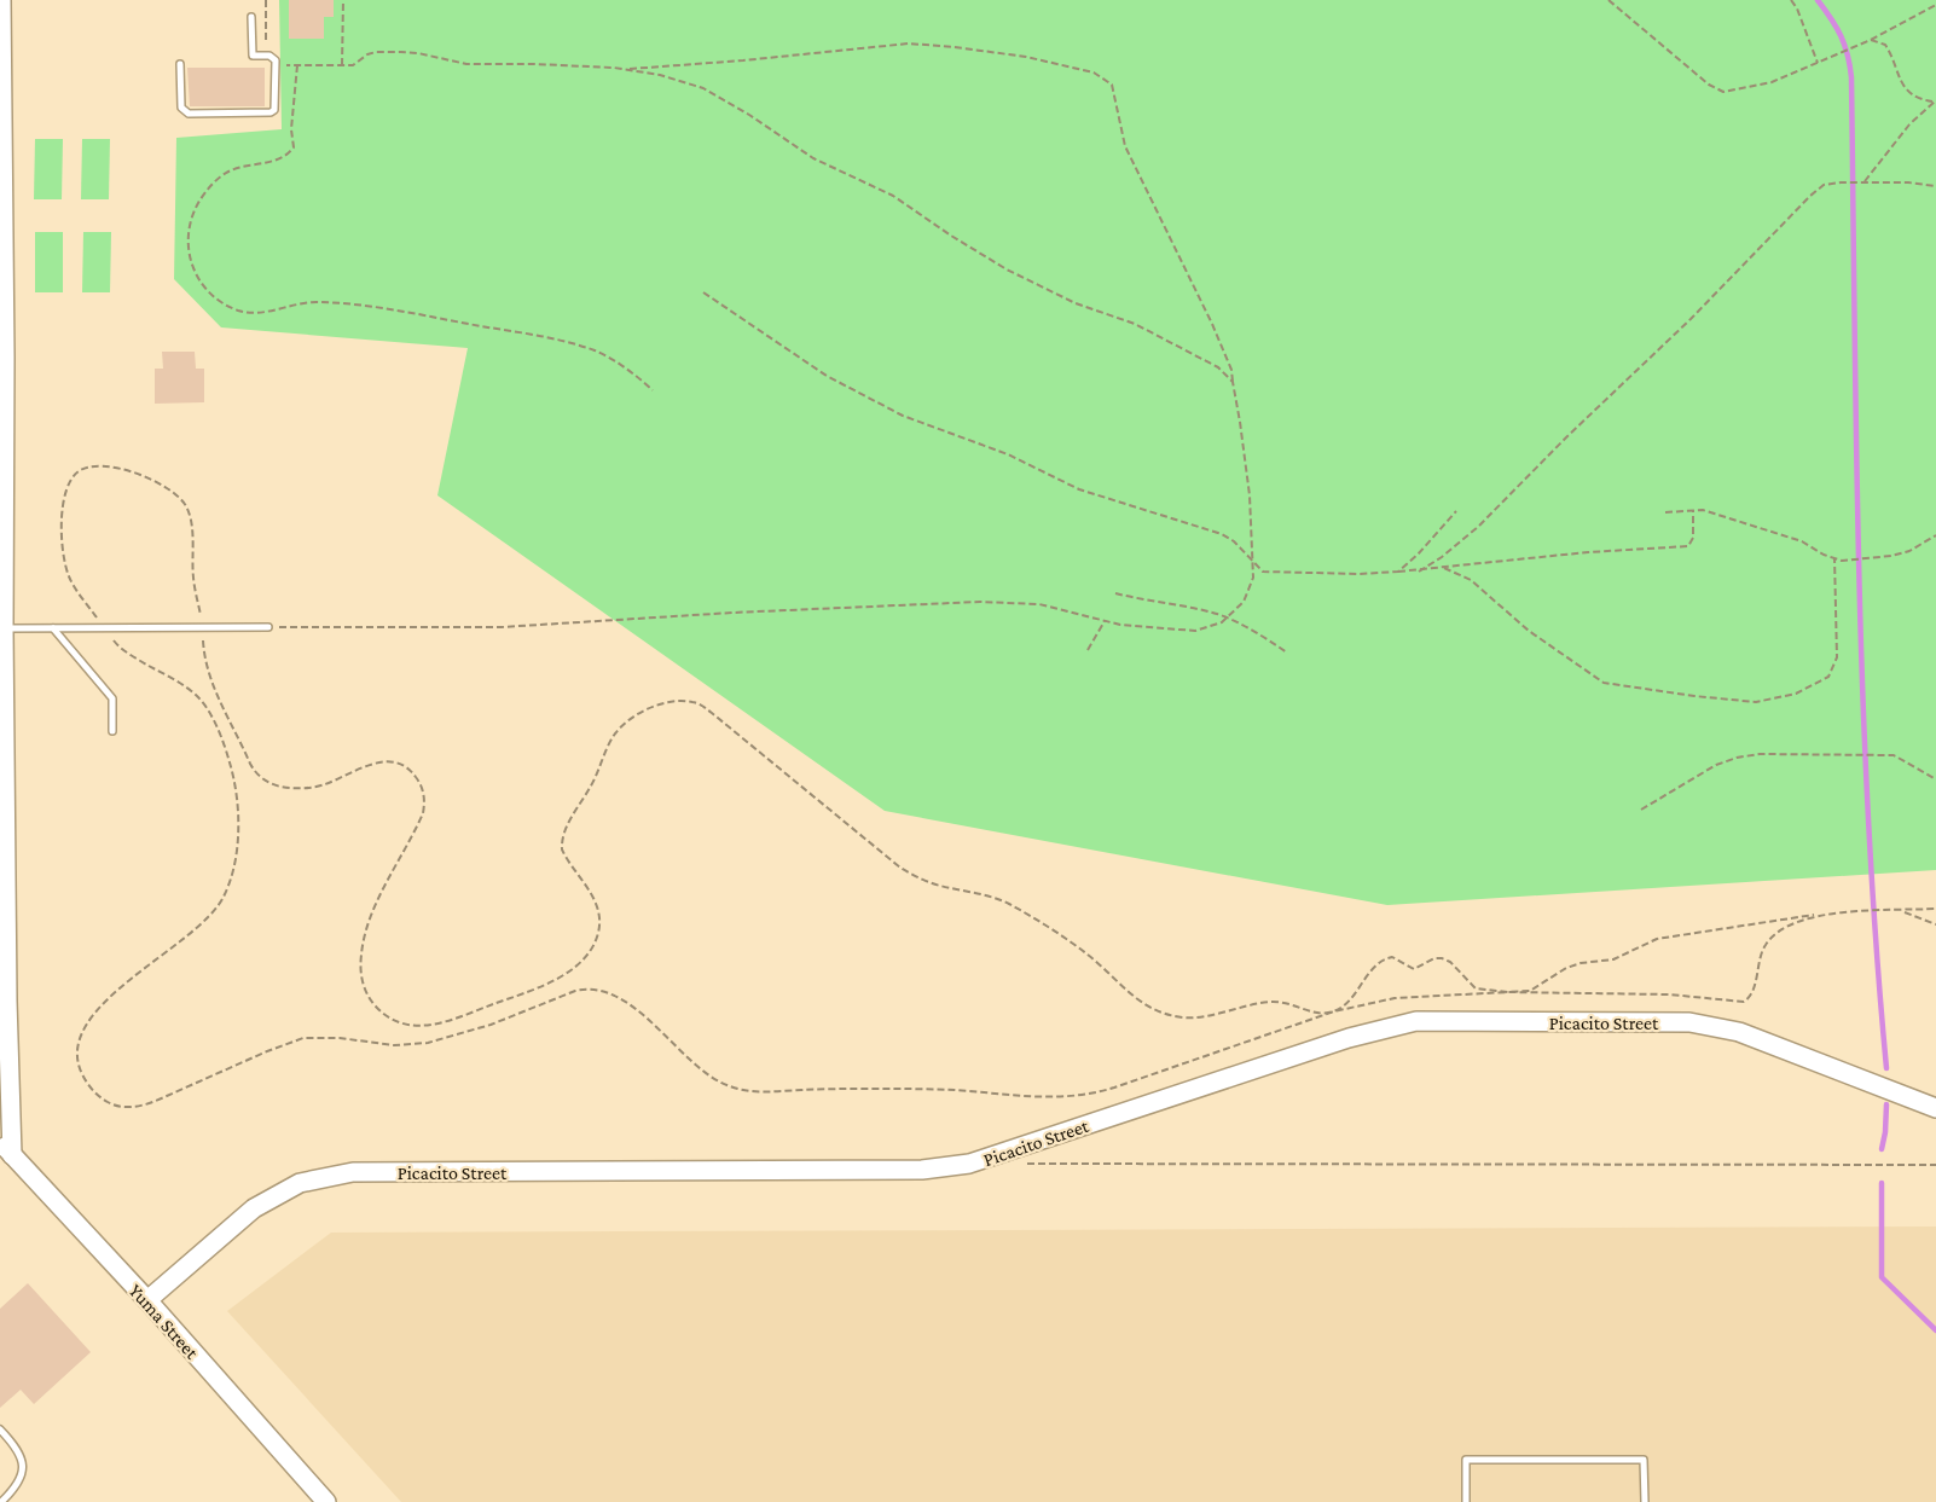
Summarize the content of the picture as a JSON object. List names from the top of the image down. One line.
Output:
{"streets":{"street":["Picacito Street","Yuma Street"]},"crossings":[["Picacito Street","Yuma Street"]]}
